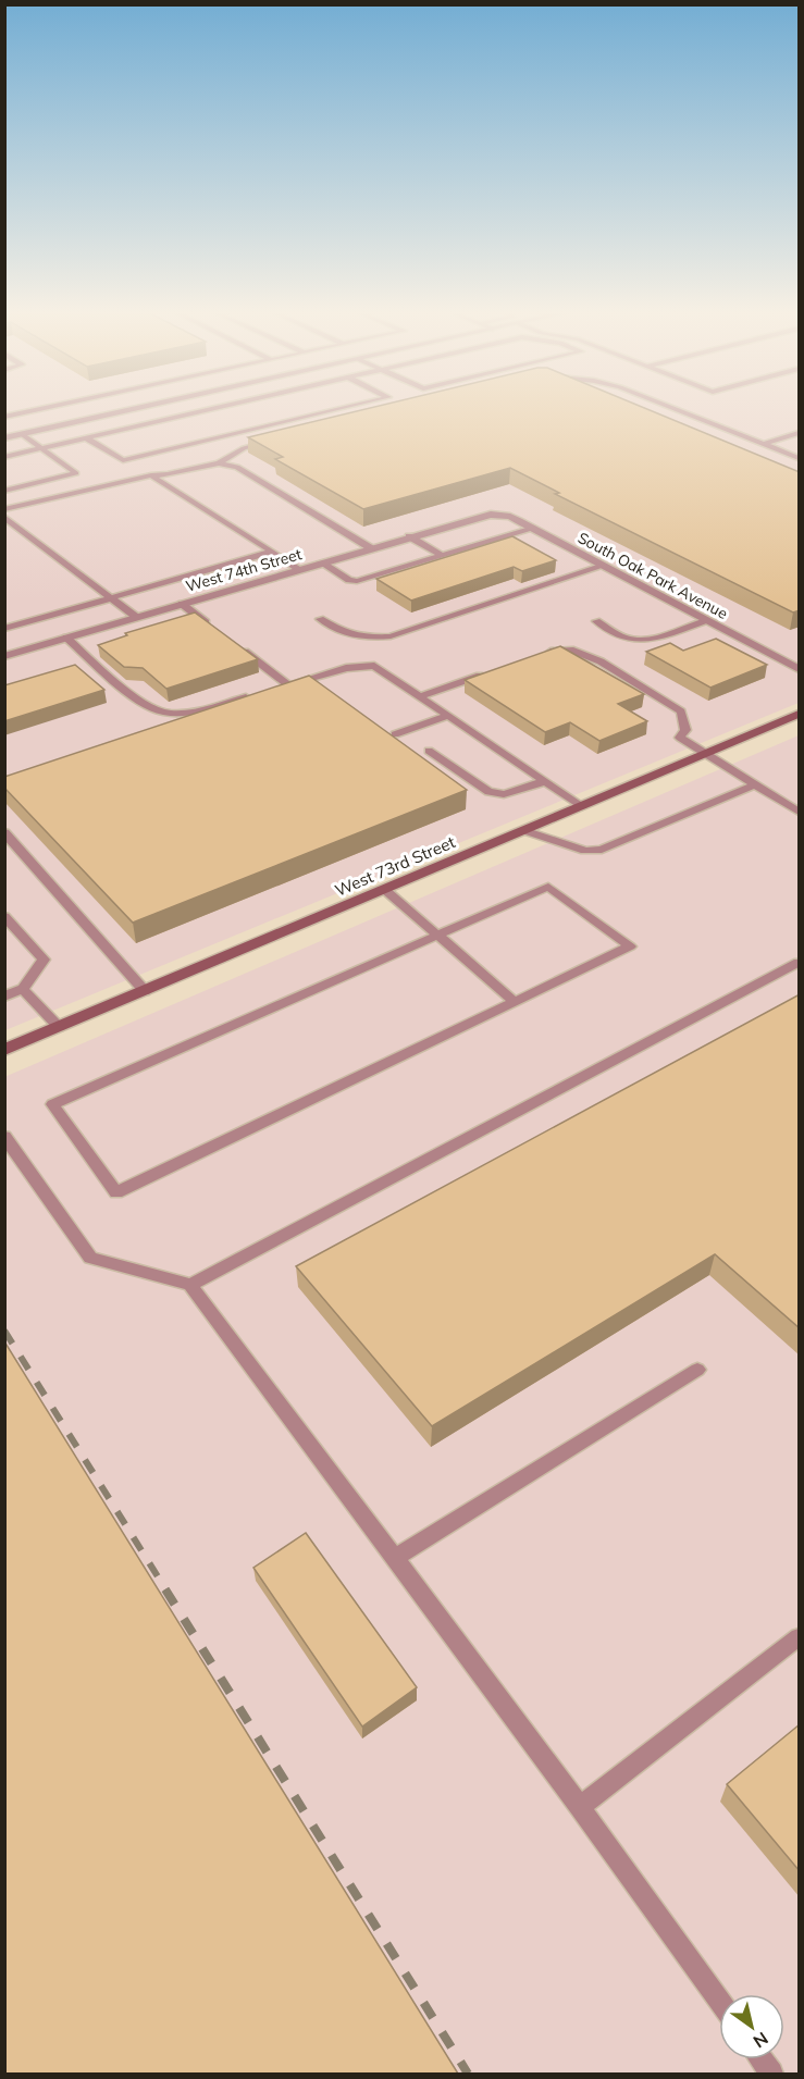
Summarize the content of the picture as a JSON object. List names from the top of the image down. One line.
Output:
{"streets":{"street":["West 74th Street","South Oak Park Avenue","West 73rd Street"]},"crossings":[["West 74th Street","South Oak Park Avenue"]],"north":"bottom right"}
